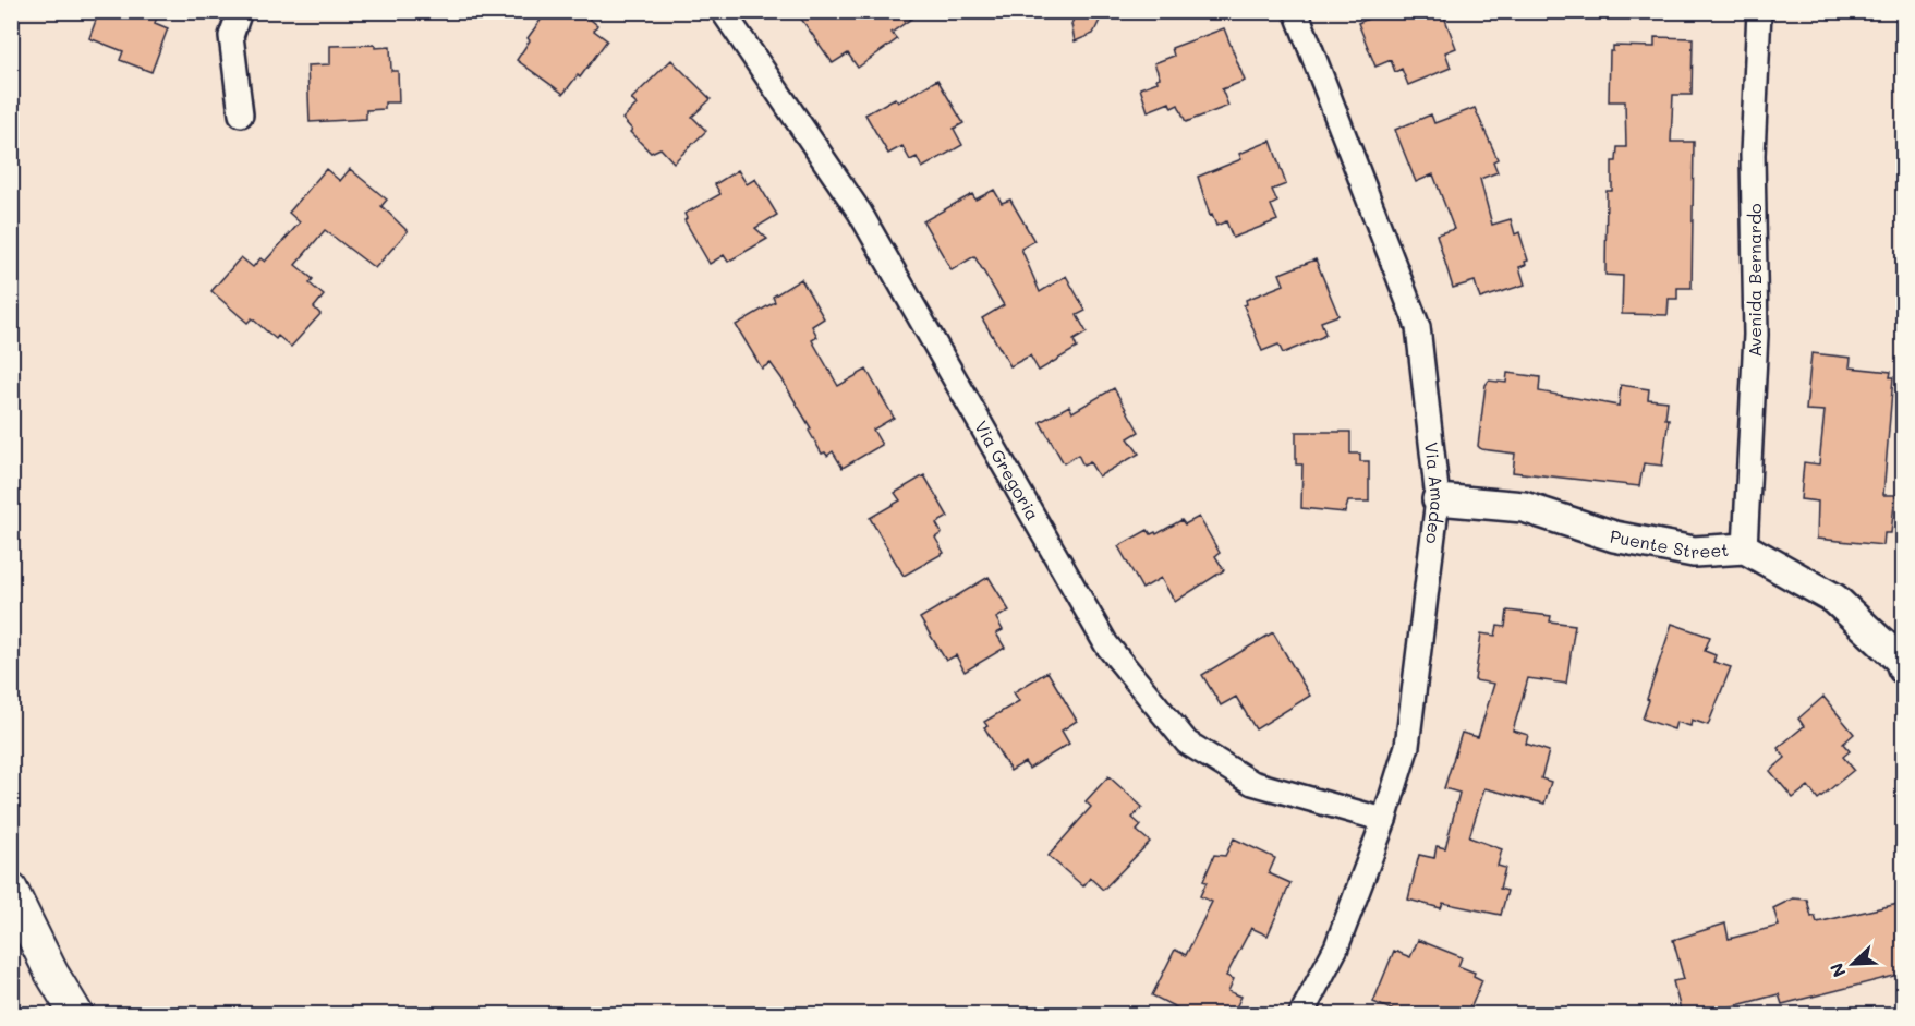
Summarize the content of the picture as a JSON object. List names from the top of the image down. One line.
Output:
{"streets":{"street":["Avenida Bernardo","Via Gregoria","Via Amadeo","Puente Street"]},"crossings":[["Avenida Bernardo","Puente Street"],["Via Gregoria","Via Amadeo"],["Via Amadeo","Puente Street"]],"north":"bottom left"}
